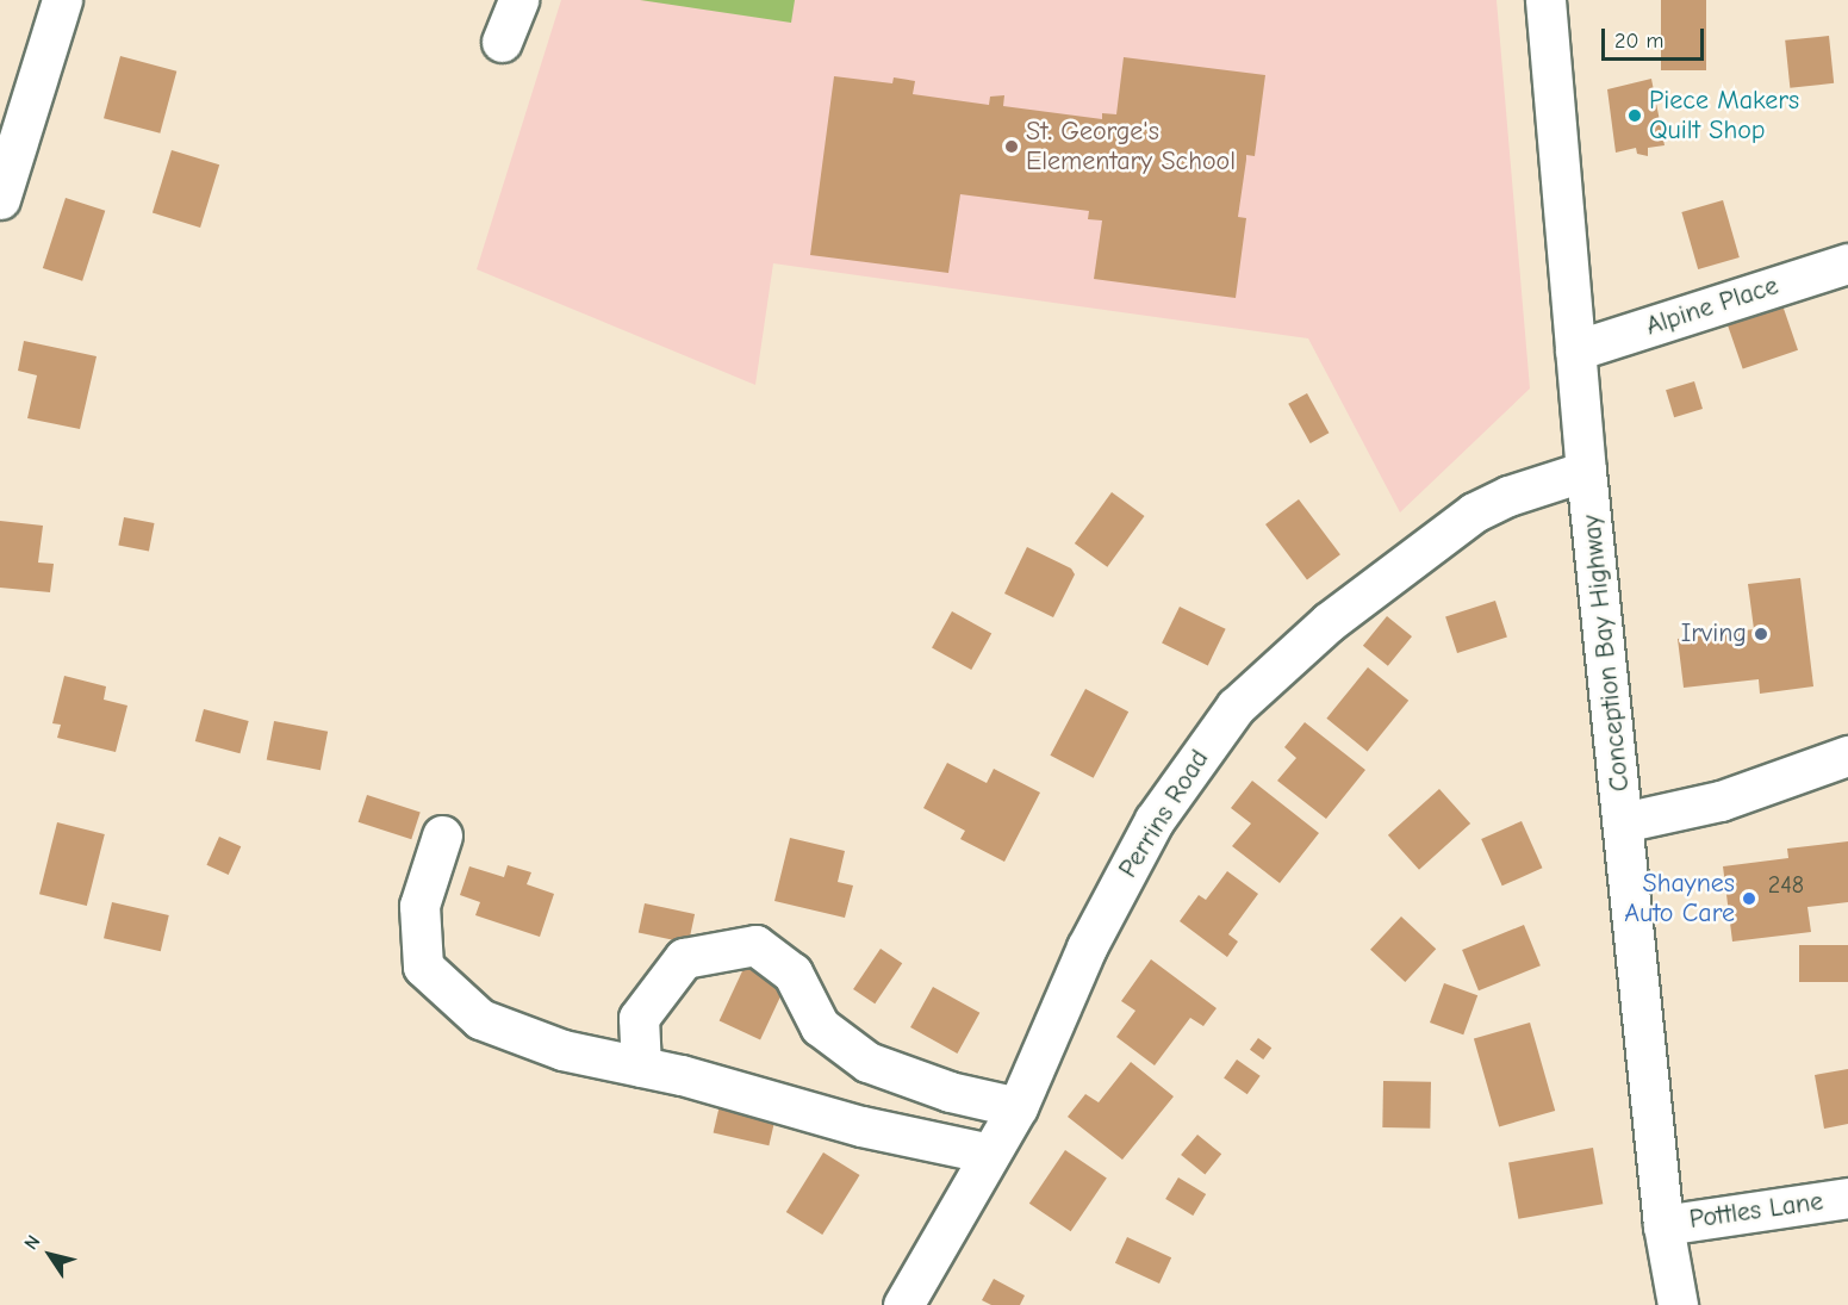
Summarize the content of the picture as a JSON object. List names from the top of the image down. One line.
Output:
{"streets":{"street":["Alpine Place","Conception Bay Highway","Perrins Road","Pottles Lane"]},"crossings":[["Alpine Place","Conception Bay Highway"],["Conception Bay Highway","Perrins Road"],["Conception Bay Highway","Pottles Lane"]],"places":["Piece Makers Quilt Shop","St. George's Elementary School","Irving","Shaynes Auto Care"],"house_numbers":["248"],"scale_bar":"20 m","north":"top left"}
